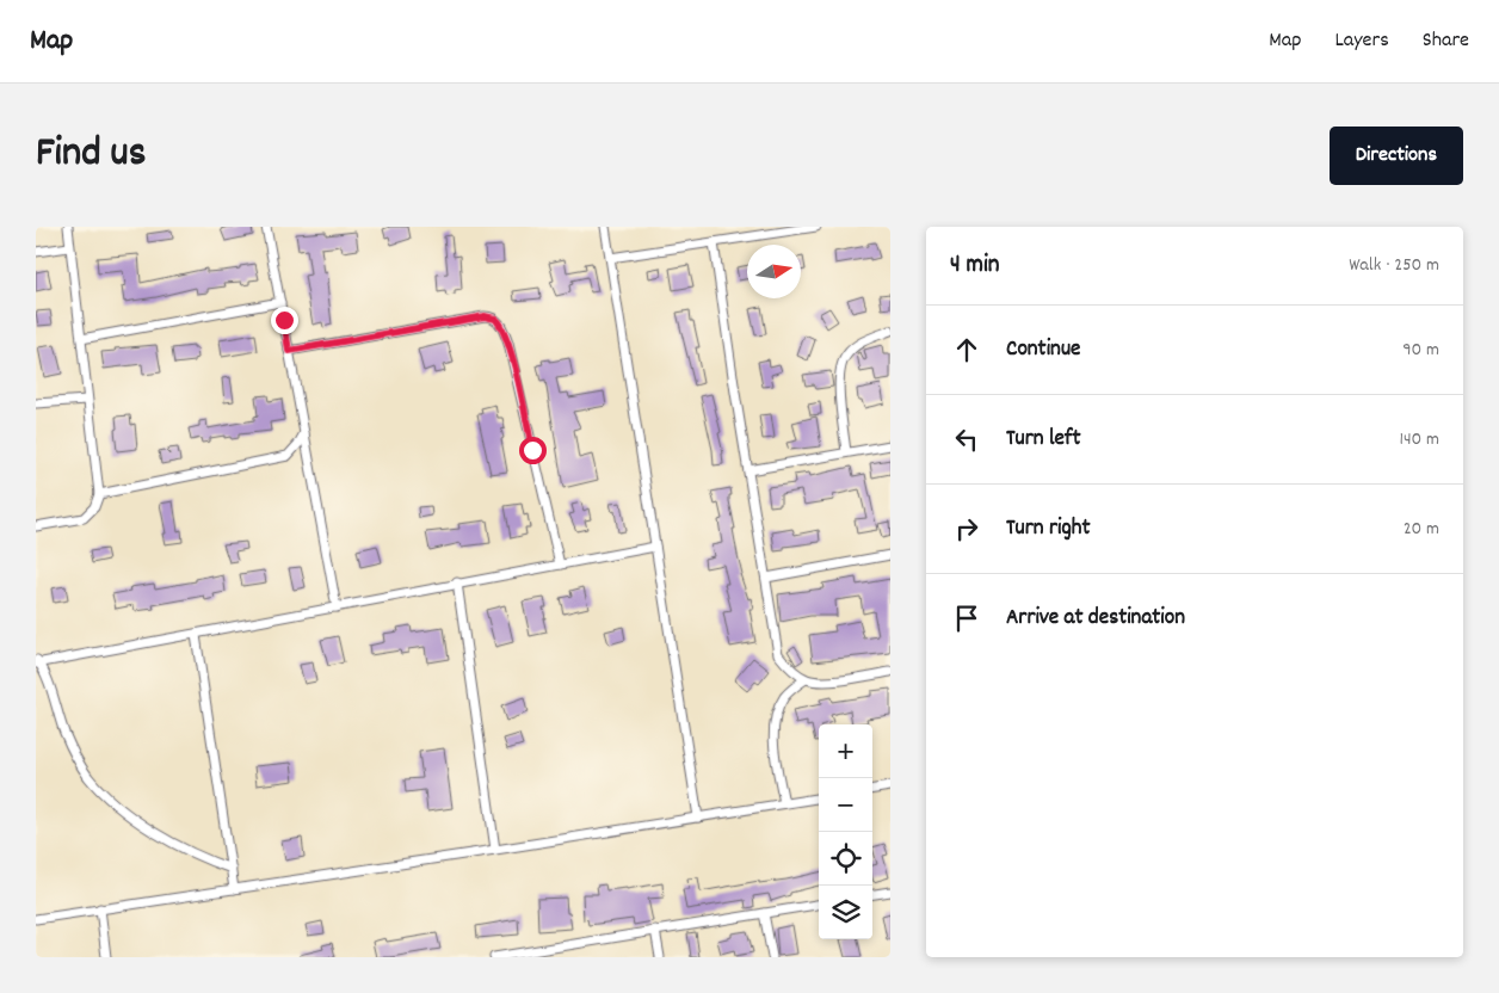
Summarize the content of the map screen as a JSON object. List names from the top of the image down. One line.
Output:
{"north":"right","page":{"header":"Map","nav":["Map","Layers","Share"],"title":"Find us","buttons":"Directions","heading":["4 min","Walk · 250 m"],"list":[["Continue","90 m"],["Turn left","140 m"],["Turn right","20 m"],"Arrive at destination"],"map_buttons":["+","−"]}}
